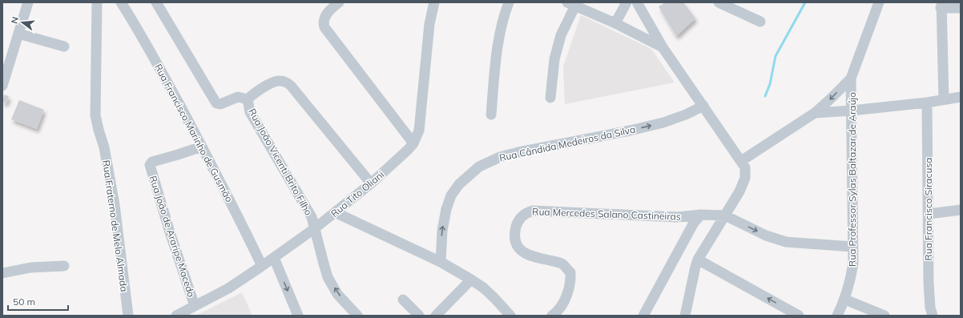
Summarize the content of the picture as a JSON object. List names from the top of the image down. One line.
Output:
{"streets":{"street":["Rua Francisco Marinho de Gusmão","Rua Cândida Medeiros da Silva","Rua João Vicenti Brito Filho","Rua Professor Sylas Baltazar de Araújo","Rua Tito Oliani","Rua Francisco Siracusa","Rua Mercedes Salano Castineiras","Rua Fraterno de Melo Almada","Rua João de Araripe Macedo"]},"crossings":[["Rua Francisco Marinho de Gusmão","Rua Tito Oliani"],["Rua Francisco Marinho de Gusmão","Rua João de Araripe Macedo"],["Rua João Vicenti Brito Filho","Rua Tito Oliani"],["Rua Tito Oliani","Rua João de Araripe Macedo"]],"one_way":["Rua Cândida Medeiros da Silva"],"scale_bar":"50 m","north":"left"}
